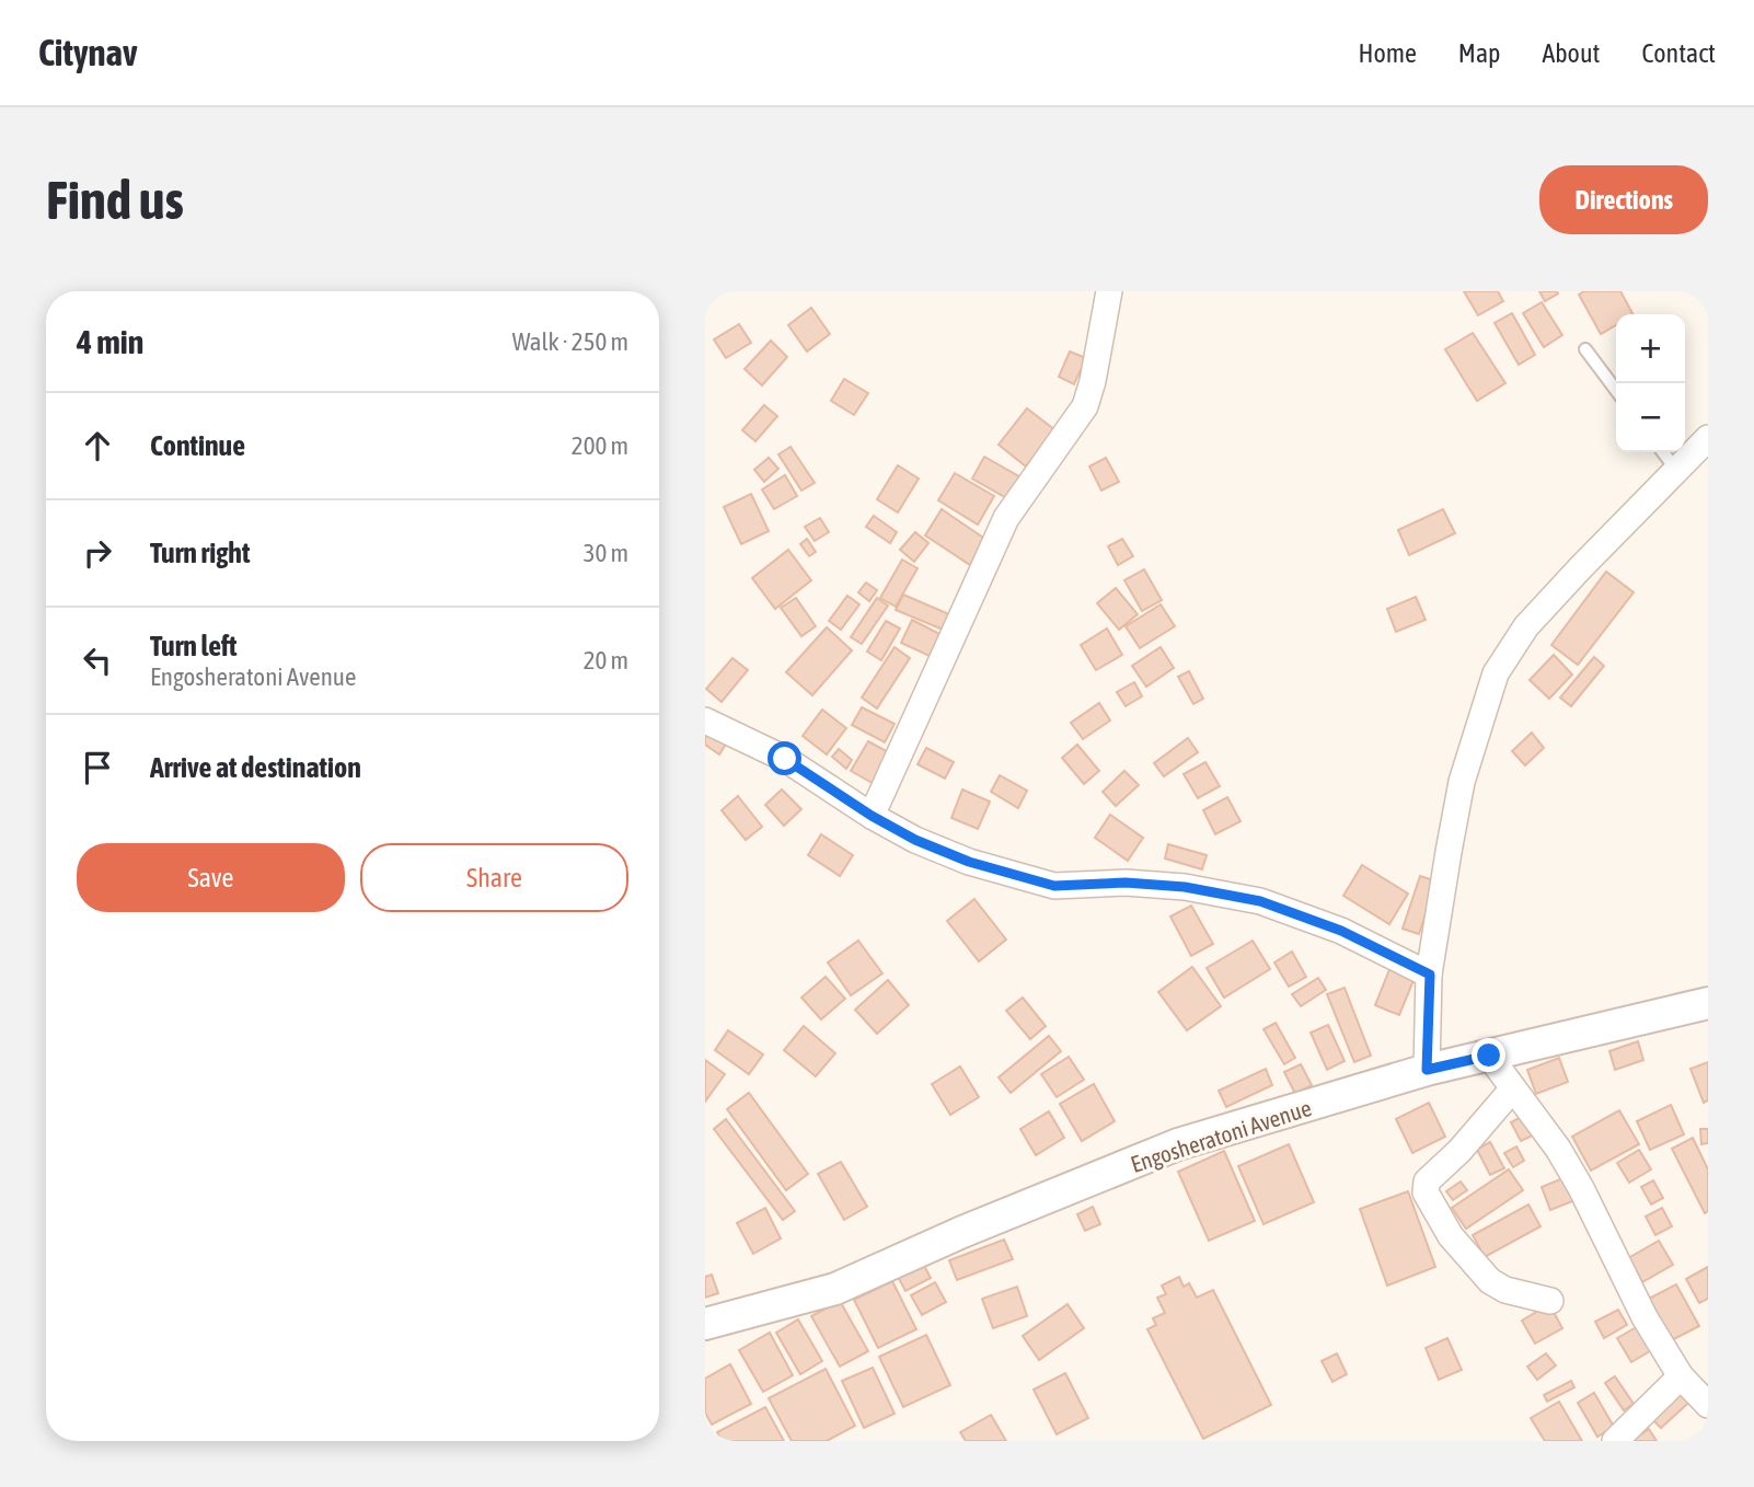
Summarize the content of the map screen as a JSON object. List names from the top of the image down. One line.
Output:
{"streets":{"street":["Engosheratoni Avenue"]},"page":{"header":"Citynav","nav":["Home","Map","About","Contact"],"buttons":["Directions",["Save","Share"]],"title":"Find us","heading":["4 min","Walk · 250 m"],"map_buttons":["+","−"],"list":[["Continue","200 m"],["Turn right","30 m"],["Turn left","Engosheratoni Avenue","20 m"],"Arrive at destination"]}}
